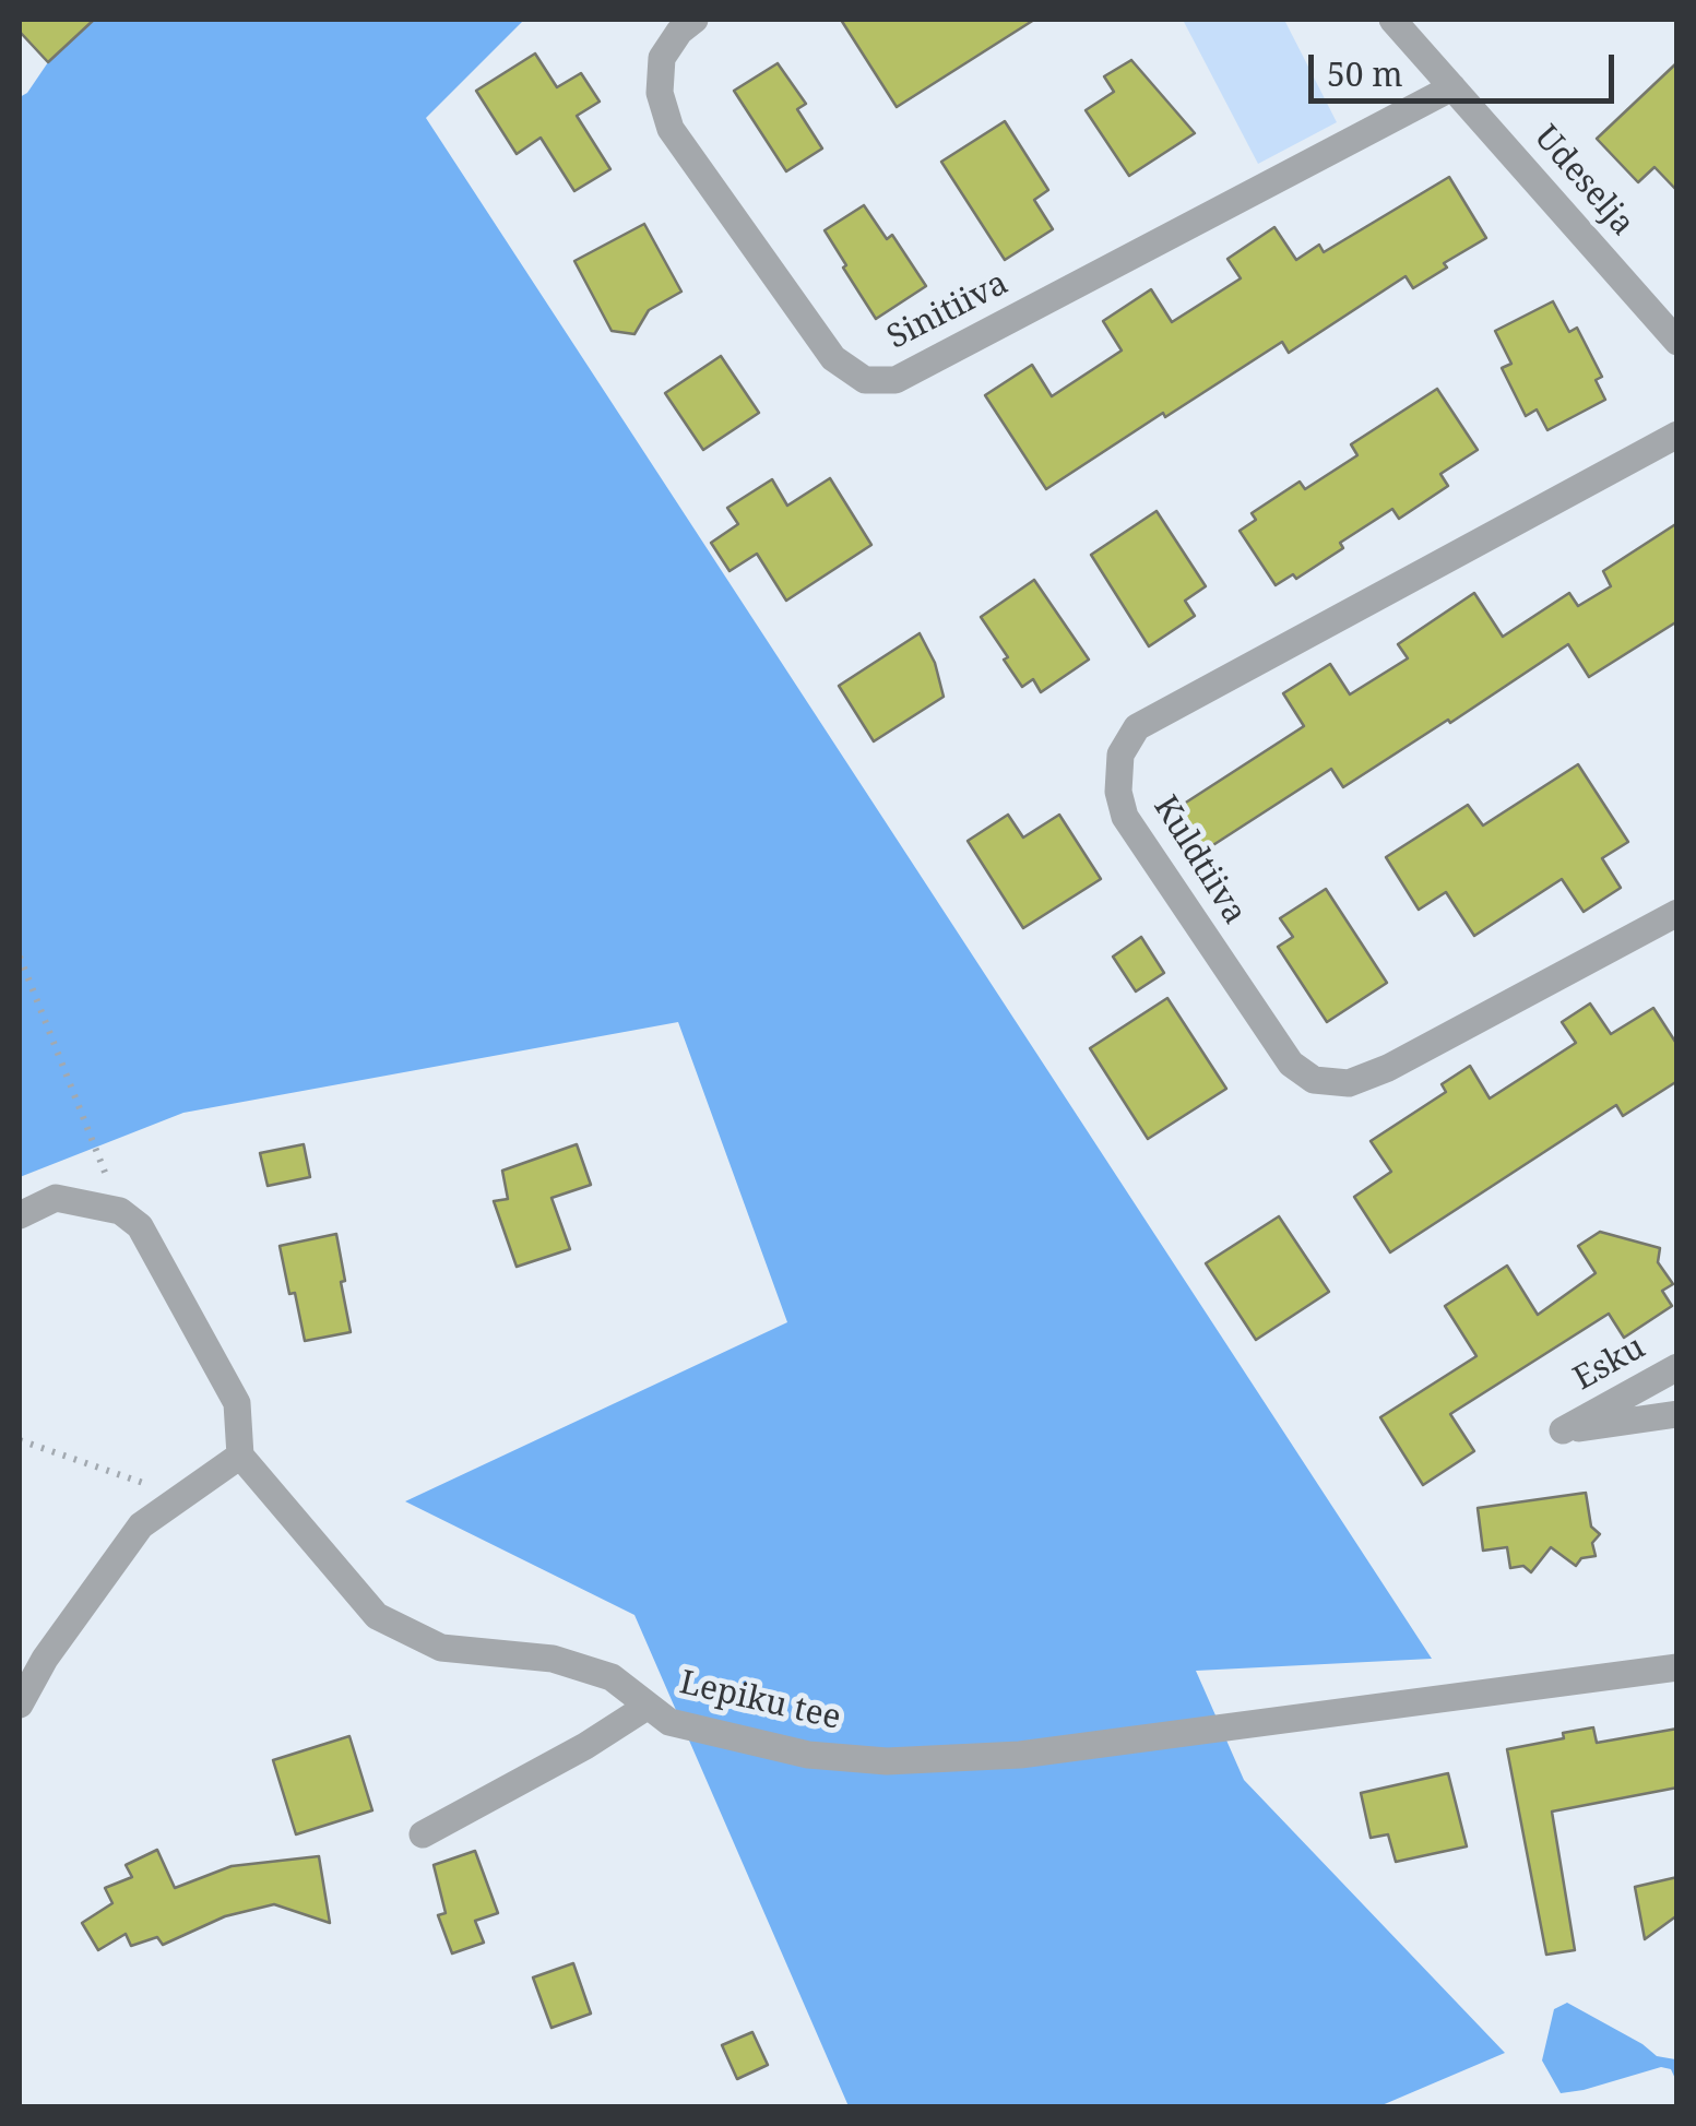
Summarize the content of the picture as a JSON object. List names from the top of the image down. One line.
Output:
{"streets":{"street":["Udeselja","Sinitiiva","Kuldtiiva","Esku","Lepiku tee"]},"crossings":[["Udeselja","Sinitiiva"]],"scale_bar":"50 m"}
